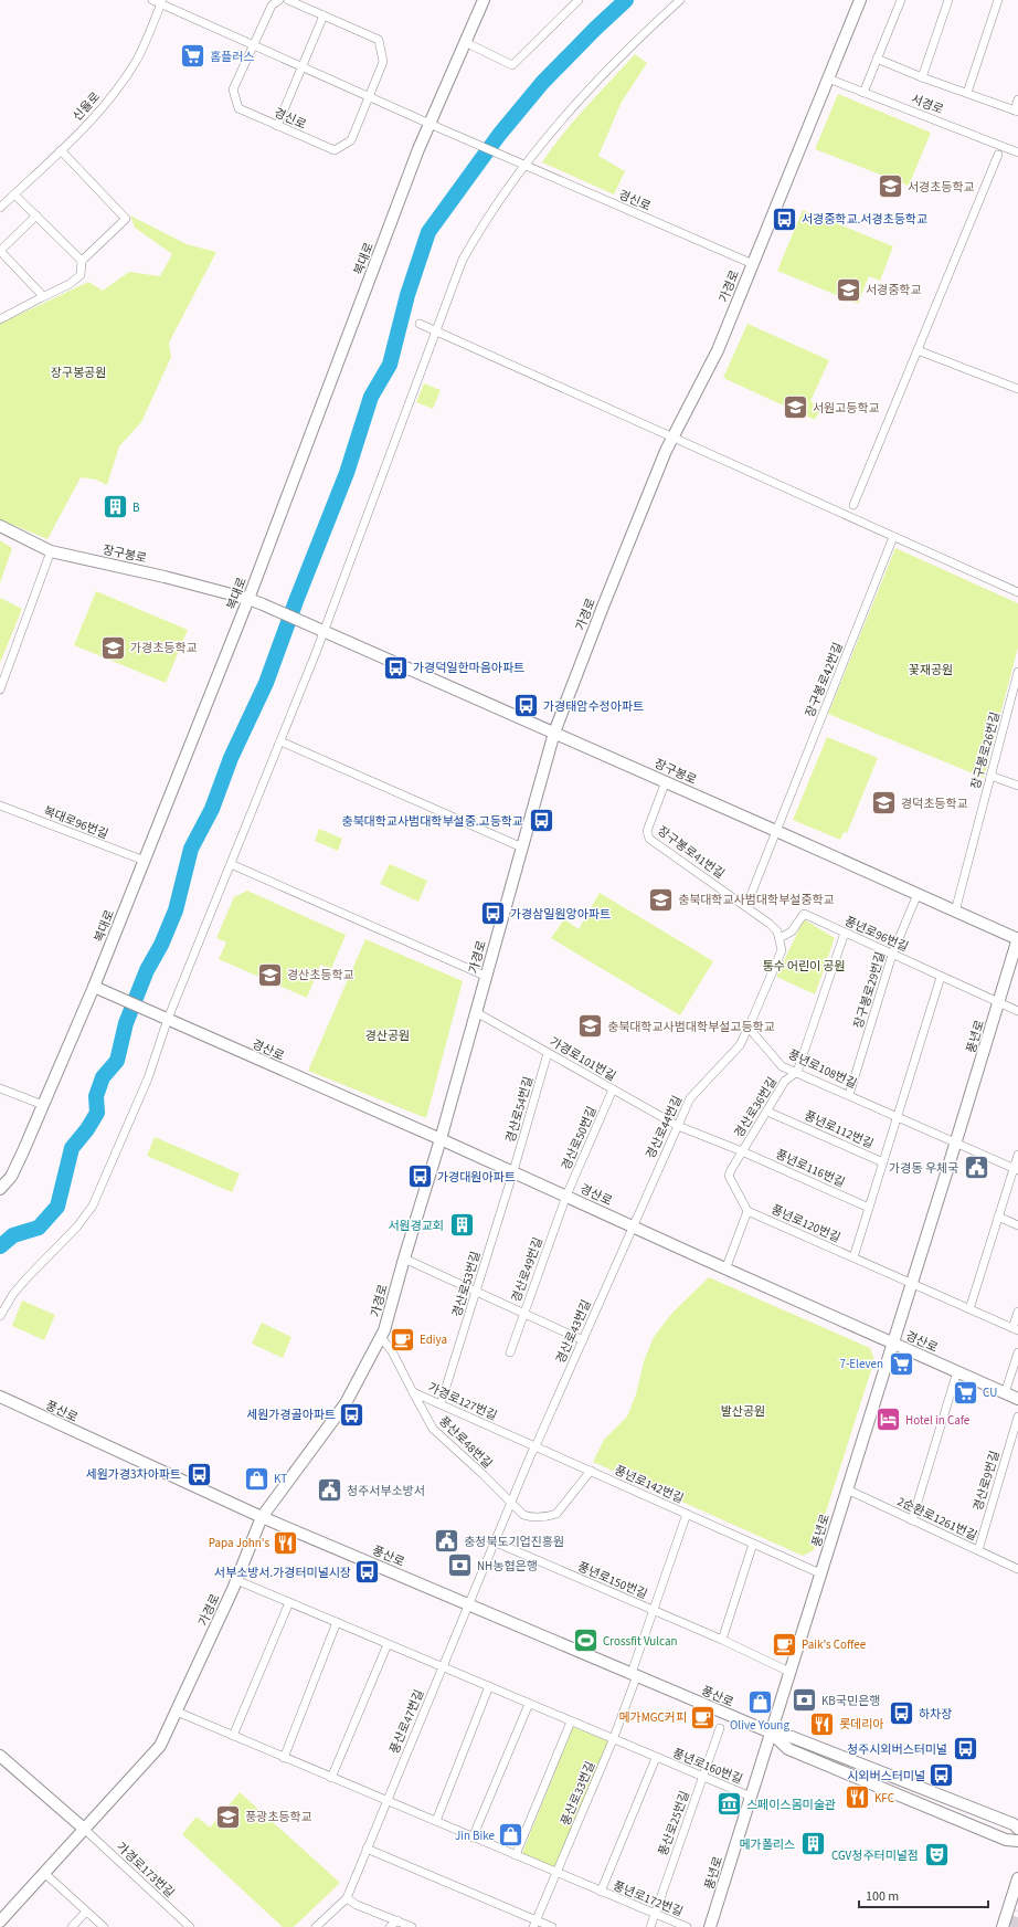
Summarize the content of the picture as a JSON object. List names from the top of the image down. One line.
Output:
{"streets":{"street":["서경로","신율로","경신로","복대로","가경로","장구봉로","장구봉로42번길","장구봉로26번길","복대로96번길","장구봉로41번길","풍년로96번길","장구봉로29번길","풍년로","경산로","가경로101번길","풍년로108번길","경산로36번길","경산로54번길","경산로44번길","풍년로112번길","경산로50번길","풍년로116번길","풍년로120번길","경산로49번길","경산로53번길","경산로43번길","가경로127번길","풍산로","풍산로48번길","경산로9번길","풍년로142번길","2순환로1261번길","풍년로150번길","풍산로47번길","풍년로160번길","풍산로33번길","풍산로25번길","가경로173번길","풍년로172번길"]},"crossings":[["서경로","가경로"],["경신로","복대로"],["경신로","가경로"],["복대로","장구봉로"],["복대로","복대로96번길"],["복대로","경산로"],["가경로","장구봉로"],["가경로","경산로"],["가경로","가경로101번길"],["가경로","가경로127번길"],["가경로","풍산로"],["가경로","풍년로160번길"],["가경로","가경로173번길"],["가경로","풍년로172번길"],["장구봉로","장구봉로42번길"],["장구봉로","장구봉로26번길"],["장구봉로","장구봉로41번길"],["장구봉로","장구봉로29번길"],["장구봉로","풍년로"],["장구봉로41번길","풍년로96번길"],["풍년로96번길","장구봉로29번길"],["풍년로96번길","풍년로"],["풍년로96번길","경산로36번길"],["장구봉로29번길","풍년로108번길"],["풍년로","경산로"],["풍년로","풍년로108번길"],["풍년로","풍년로120번길"],["풍년로","풍산로"],["풍년로","풍년로142번길"],["풍년로","2순환로1261번길"],["풍년로","풍년로150번길"],["풍년로","풍년로160번길"],["경산로","경산로54번길"],["경산로","경산로44번길"],["경산로","경산로50번길"],["경산로","경산로49번길"],["경산로","경산로53번길"],["경산로","경산로43번길"],["가경로101번길","경산로36번길"],["가경로101번길","경산로54번길"],["가경로101번길","경산로44번길"],["가경로101번길","경산로50번길"],["가경로101번길","풍년로116번길"],["풍년로108번길","경산로36번길"],["풍년로108번길","경산로44번길"],["경산로36번길","풍년로112번길"],["경산로36번길","풍년로116번길"],["경산로36번길","풍년로120번길"],["경산로54번길","경산로53번길"],["경산로44번길","경산로43번길"],["풍년로112번길","풍년로116번길"],["경산로50번길","경산로49번길"],["경산로53번길","가경로127번길"],["경산로43번길","가경로127번길"],["경산로43번길","풍년로142번길"],["가경로127번길","풍산로48번길"],["가경로127번길","풍년로142번길"],["풍산로","풍산로47번길"],["풍산로","풍산로33번길"],["풍산로48번길","풍년로142번길"],["경산로9번길","2순환로1261번길"],["풍년로142번길","풍산로33번길"],["풍년로150번길","풍산로33번길"],["풍산로47번길","풍년로160번길"],["풍산로47번길","풍년로172번길"],["풍년로160번길","풍산로33번길"],["풍년로160번길","풍산로25번길"],["풍년로160번길","풍년로172번길"],["풍산로33번길","풍년로172번길"],["풍산로25번길","풍년로172번길"]],"parks":["장구봉공원","꽃재공원","통수 어린이 공원","경산공원","발산공원"],"places":{"supermarket":["홈플러스","7-Eleven","CU"],"school or university":["서경초등학교","서경중학교","서원고등학교","가경초등학교","경덕초등학교","충북대학교사범대학부설중학교","경산초등학교","충북대학교사범대학부설고등학교","풍광초등학교"],"bus stop":["서경중학교.서경초등학교","가경덕일한마음아파트","가경태암수정아파트","충북대학교사범대학부설중.고등학교","가경삼일원앙아파트","가경대원아파트","세원가경골아파트","세원가경3차아파트","서부소방서.가경터미널시장","하차장","청주시외버스터미널","시외버스터미널"],"building":["B","서원경교회","메가폴리스"],"public building":["가경동 우체국","청주서부소방서","충청북도기업진흥원"],"cafe":["Ediya","Paik's Coffee","메가MGC커피"],"hotel":["Hotel in Cafe"],"shop":["KT","Olive Young","Jin Bike"],"restaurant":["Papa John's","롯데리아","KFC"],"bank":["NH농협은행","KB국민은행"],"sports":["Crossfit Vulcan"],"museum":["스페이스몸미술관"],"theatre":["CGV청주터미널점"]},"scale_bar":"100 m"}
